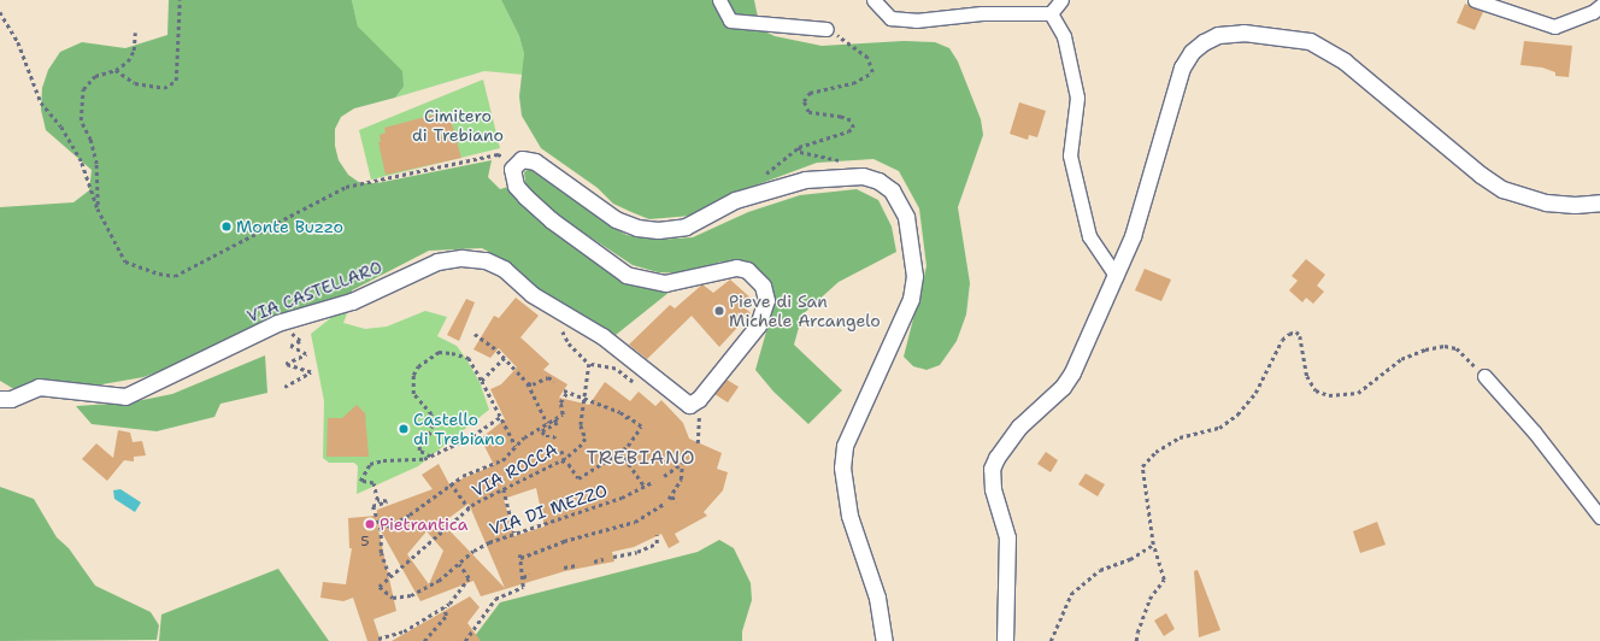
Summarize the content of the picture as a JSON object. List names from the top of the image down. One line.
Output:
{"streets":{"street":["VIA CASTELLARO"],"path":["VIA ROCCA","VIA DI MEZZO"]},"crossings":[["VIA ROCCA","VIA DI MEZZO"]],"districts":["TREBIANO"],"parks":["Cimitero di Trebiano"],"places":["Monte Buzzo","Pieve di San Michele Arcangelo","Castello di Trebiano","Pietrantica"],"house_numbers":["5"]}
